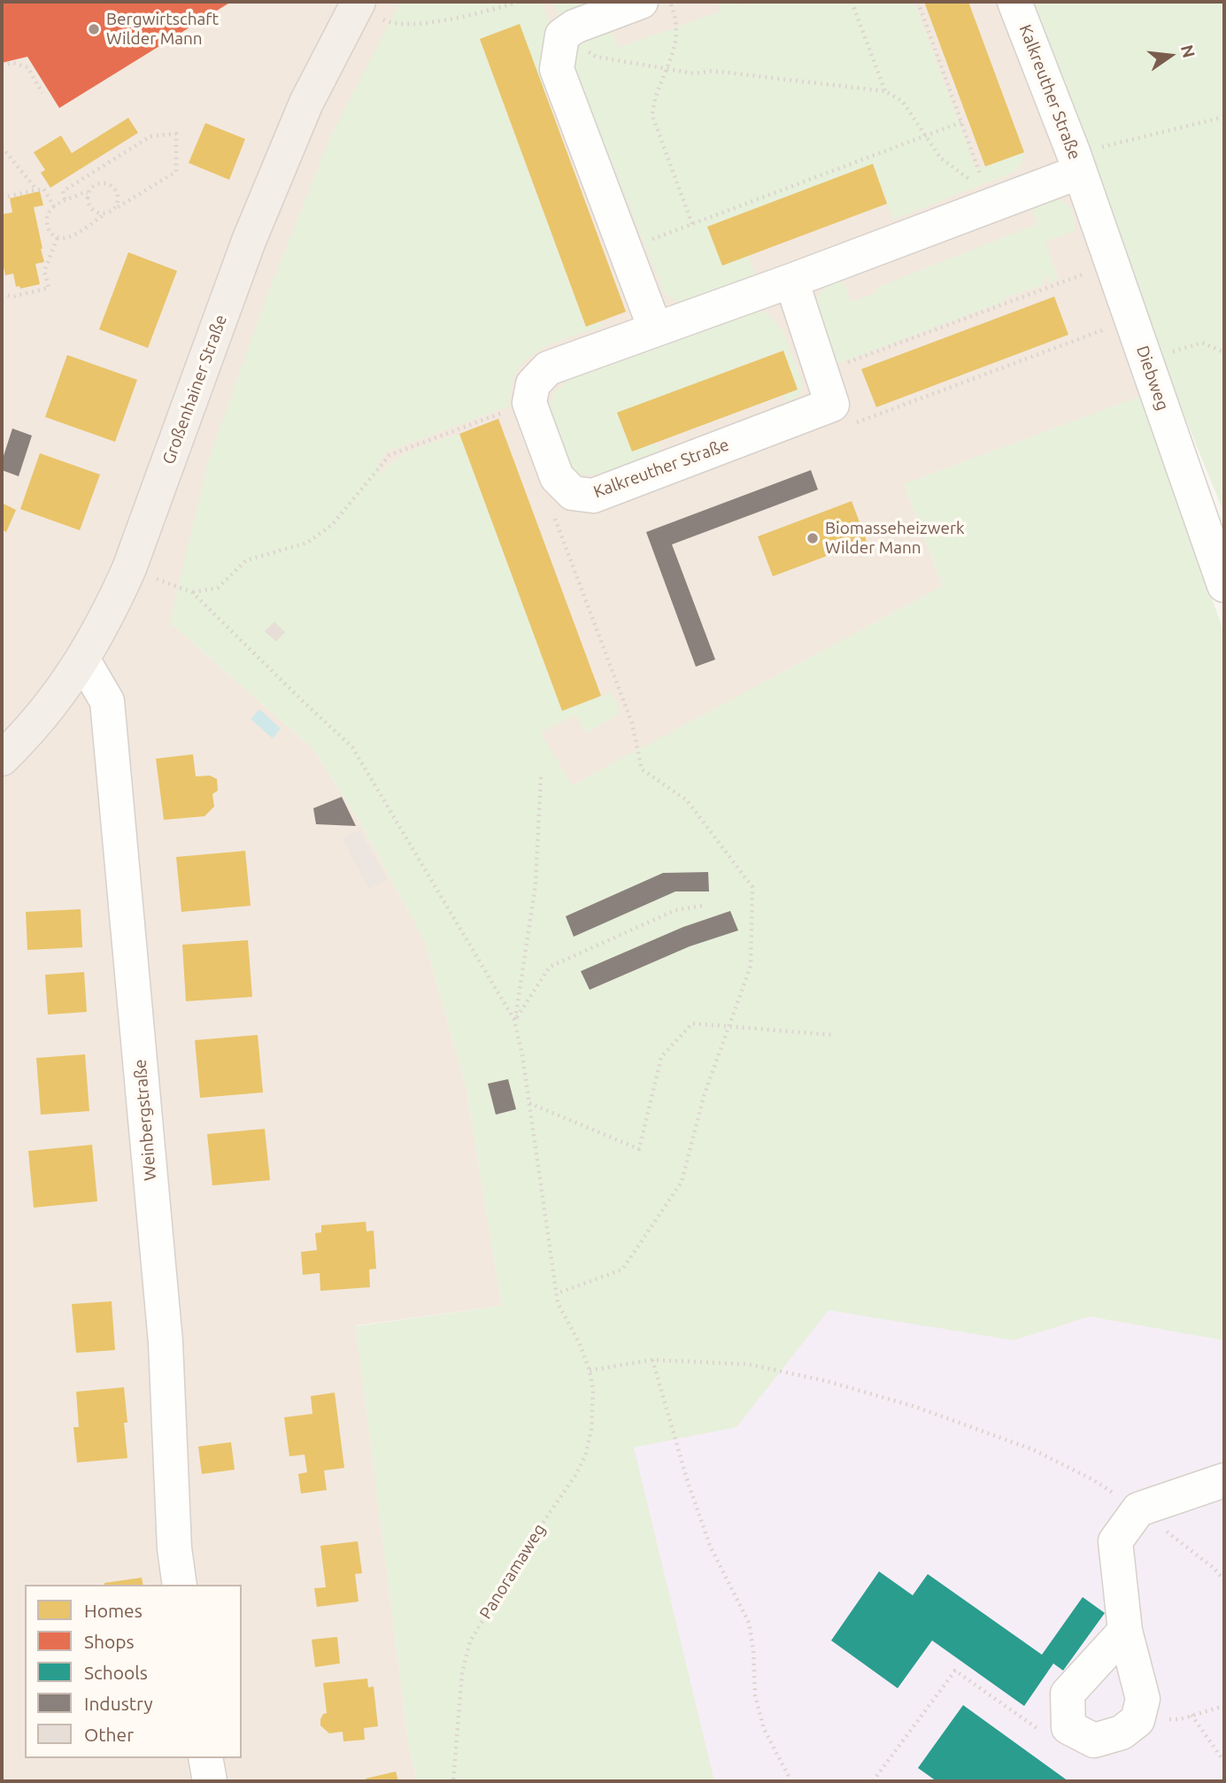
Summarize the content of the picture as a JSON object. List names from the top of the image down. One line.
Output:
{"streets":{"main road":["Großenhainer Straße"],"street":["Kalkreuther Straße","Diebweg","Weinbergstraße"],"path":["Panoramaweg"]},"crossings":[["Kalkreuther Straße","Diebweg"],["Großenhainer Straße","Weinbergstraße"]],"places":["Bergwirtschaft Wilder Mann","Biomasseheizwerk Wilder Mann"],"legend":["Homes","Shops","Schools","Industry","Other"],"north":"right"}
